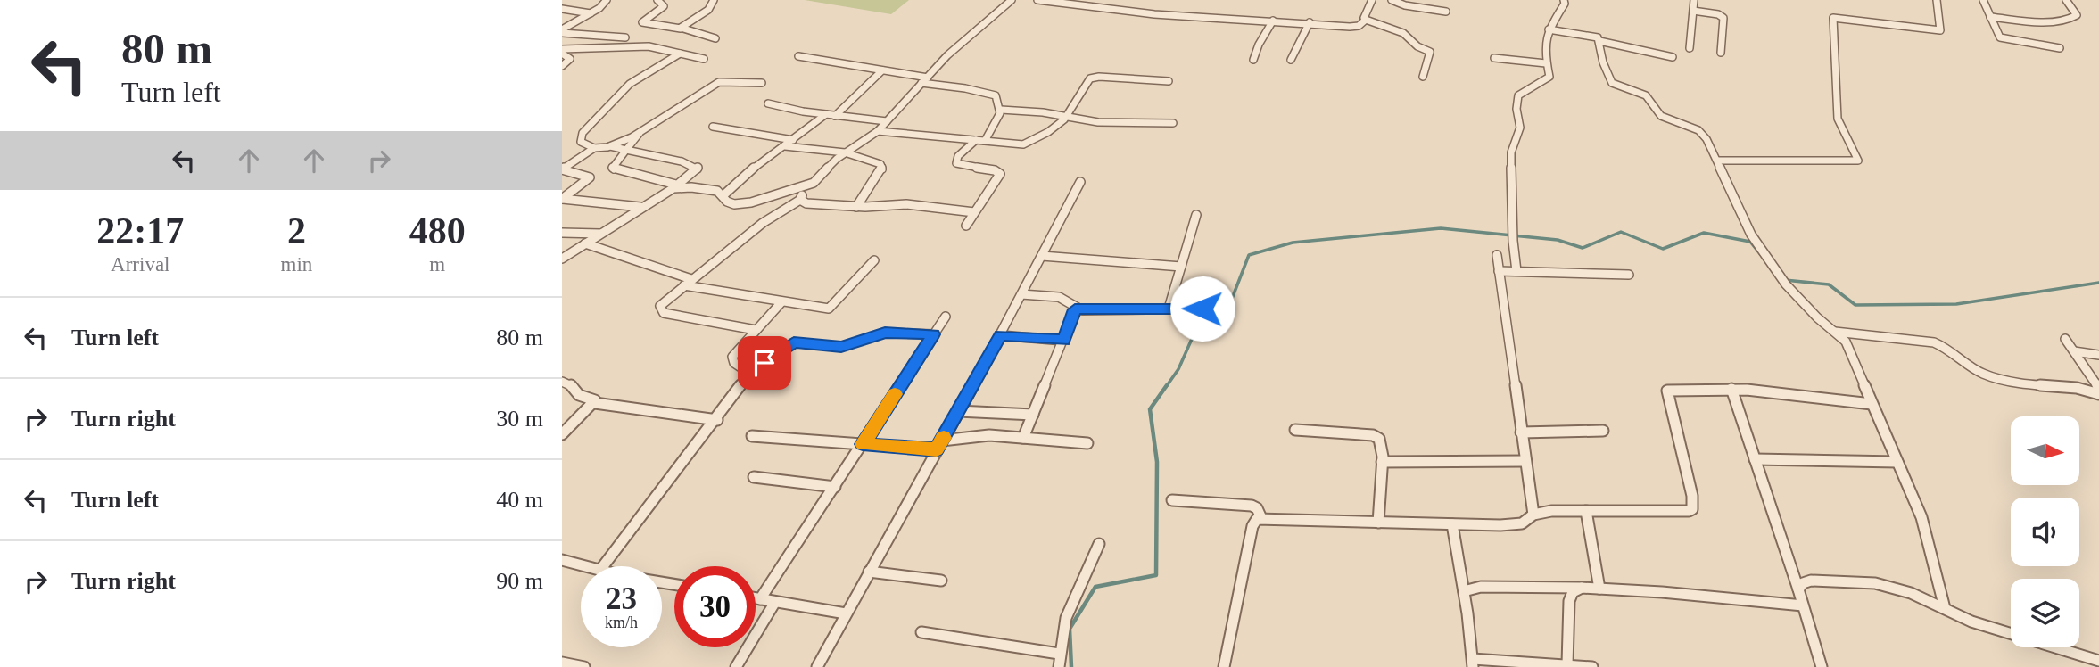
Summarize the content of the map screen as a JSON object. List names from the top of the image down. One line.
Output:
{"north":"right","page":{"turn":["80 m","Turn left"],"eta":["22:17","Arrival","2","min","480","m"],"list":[{"name":"Turn left","value":"80 m"},{"name":"Turn right","value":"30 m"},{"name":"Turn left","value":"40 m"},{"name":"Turn right","value":"90 m"}],"speed":"23 km/h","limit":"30"}}
